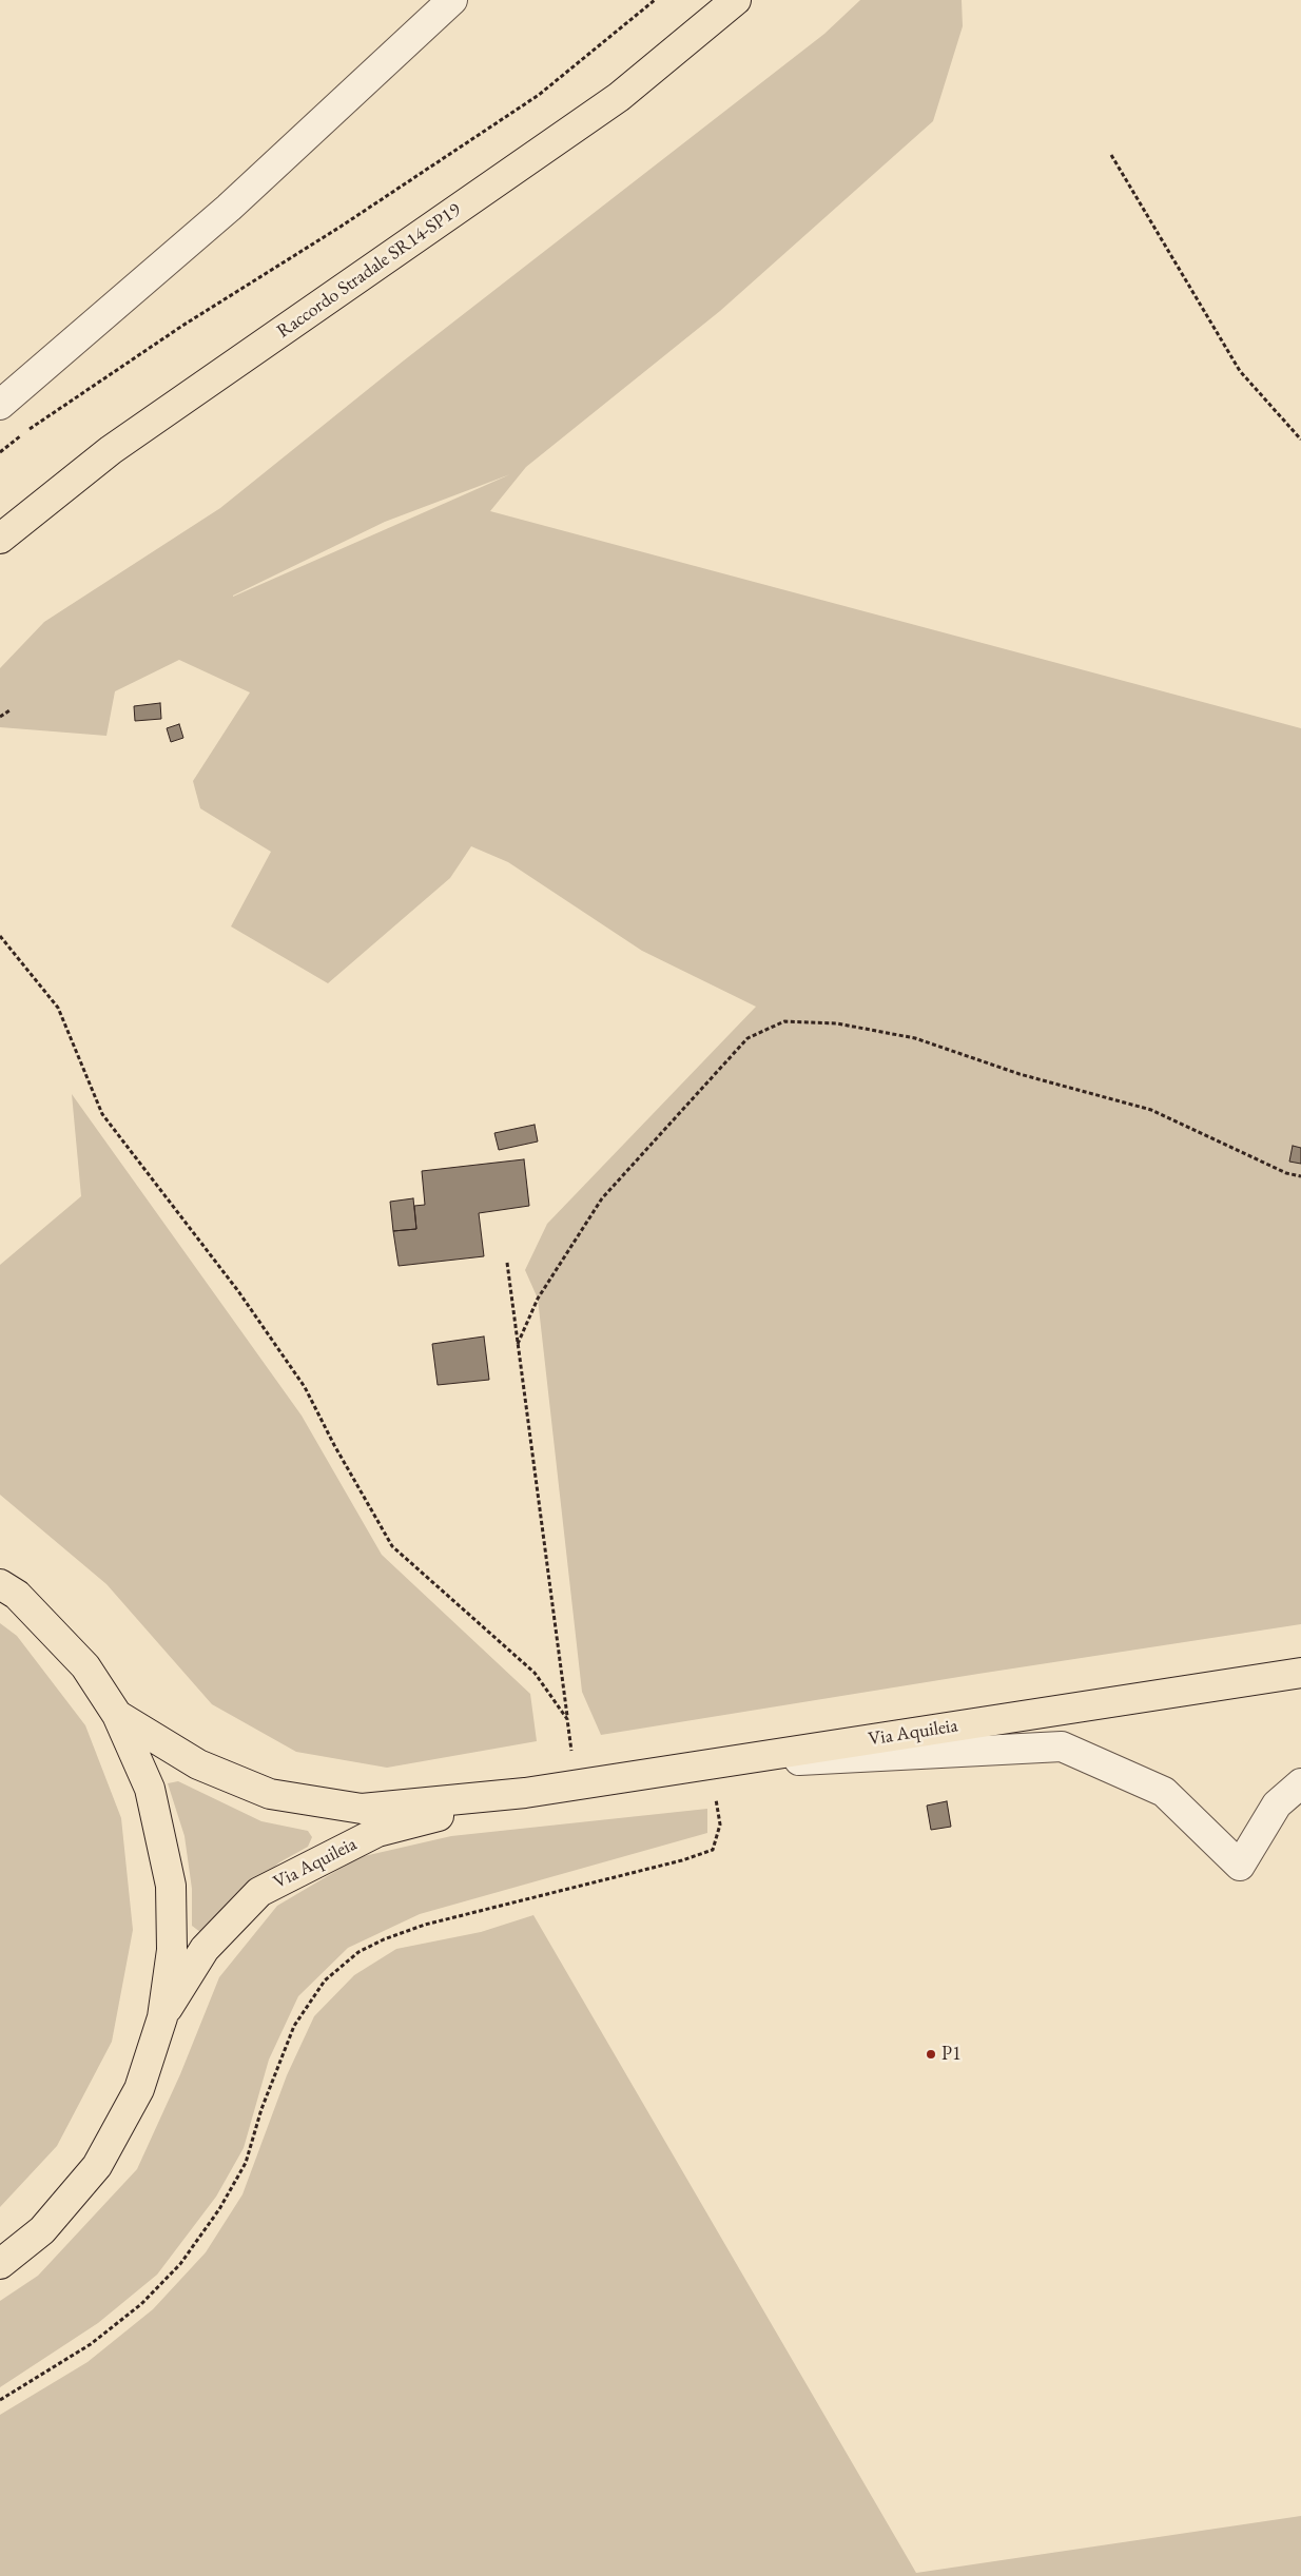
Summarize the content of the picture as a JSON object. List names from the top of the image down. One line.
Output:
{"streets":{"main road":["Raccordo Stradale SR14-SP19","Via Aquileia"]},"places":["P1"]}
